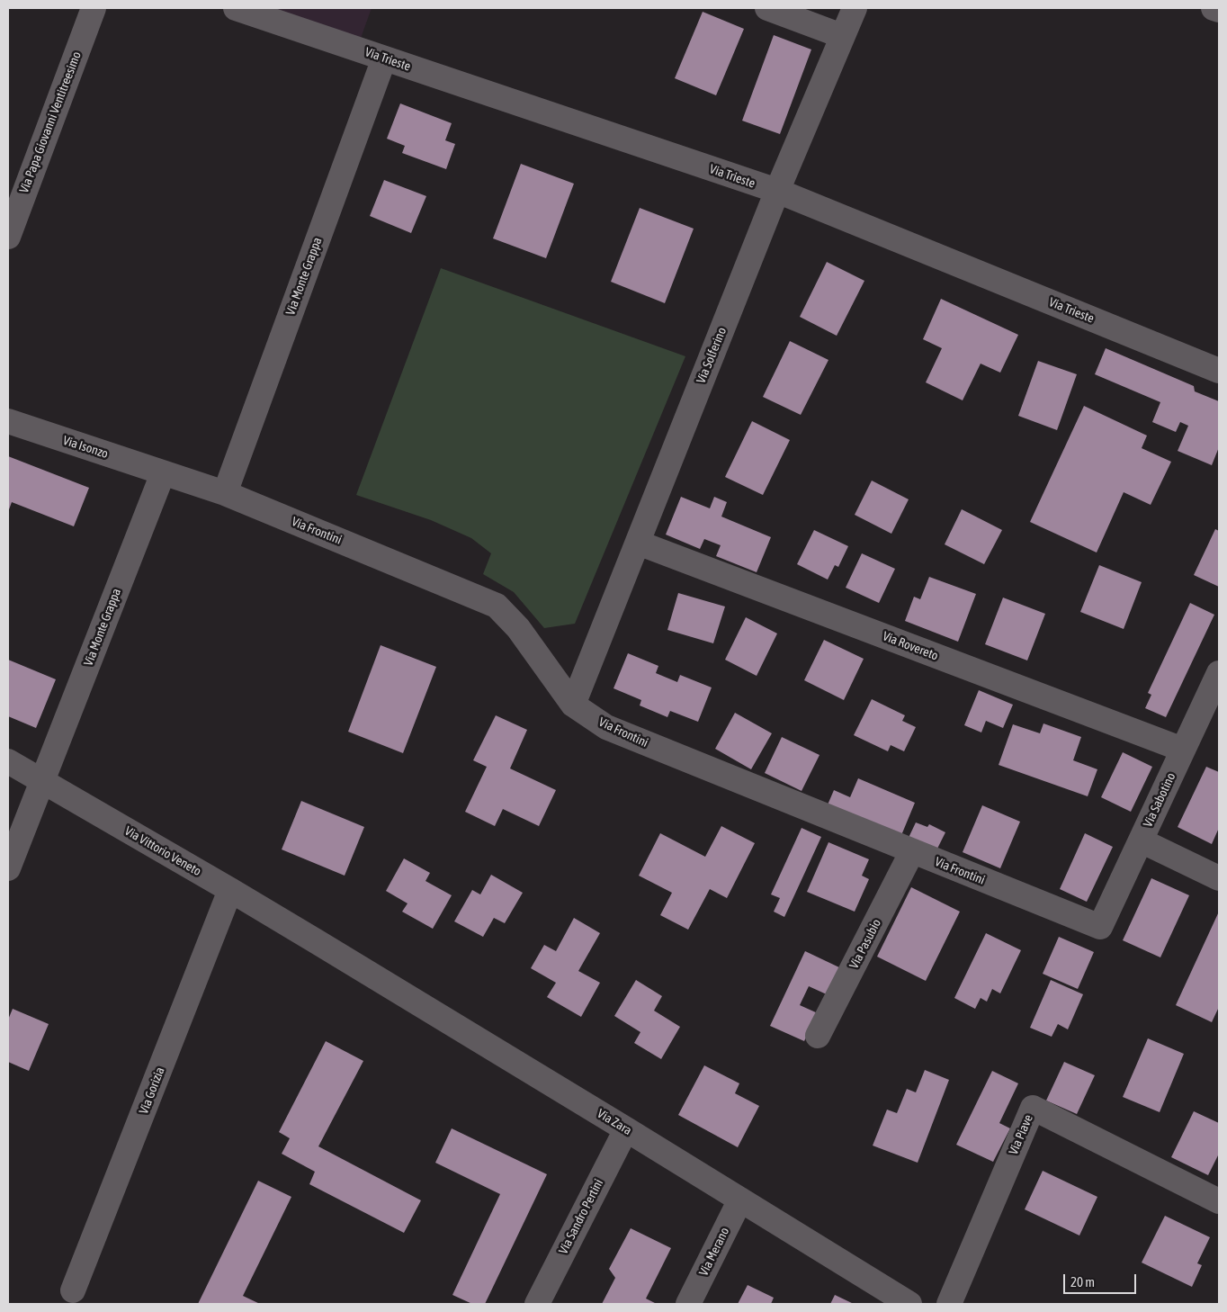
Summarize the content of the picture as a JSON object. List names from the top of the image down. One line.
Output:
{"streets":{"street":["Via Trieste","Via Papa Giovanni Ventitreesimo","Via Monte Grappa","Via Solferino","Via Isonzo","Via Frontini","Via Rovereto","Via Sabotino","Via Vittorio Veneto","Via Pasubio","Via Gorizia","Via Zara","Via Piave","Via Sandro Pertini","Via Merano"]},"crossings":[["Via Trieste","Via Monte Grappa"],["Via Trieste","Via Solferino"],["Via Monte Grappa","Via Isonzo"],["Via Monte Grappa","Via Frontini"],["Via Monte Grappa","Via Vittorio Veneto"],["Via Solferino","Via Frontini"],["Via Solferino","Via Rovereto"],["Via Isonzo","Via Frontini"],["Via Frontini","Via Sabotino"],["Via Frontini","Via Pasubio"],["Via Rovereto","Via Sabotino"],["Via Vittorio Veneto","Via Gorizia"],["Via Vittorio Veneto","Via Zara"],["Via Zara","Via Sandro Pertini"],["Via Zara","Via Merano"]],"scale_bar":"20 m"}
